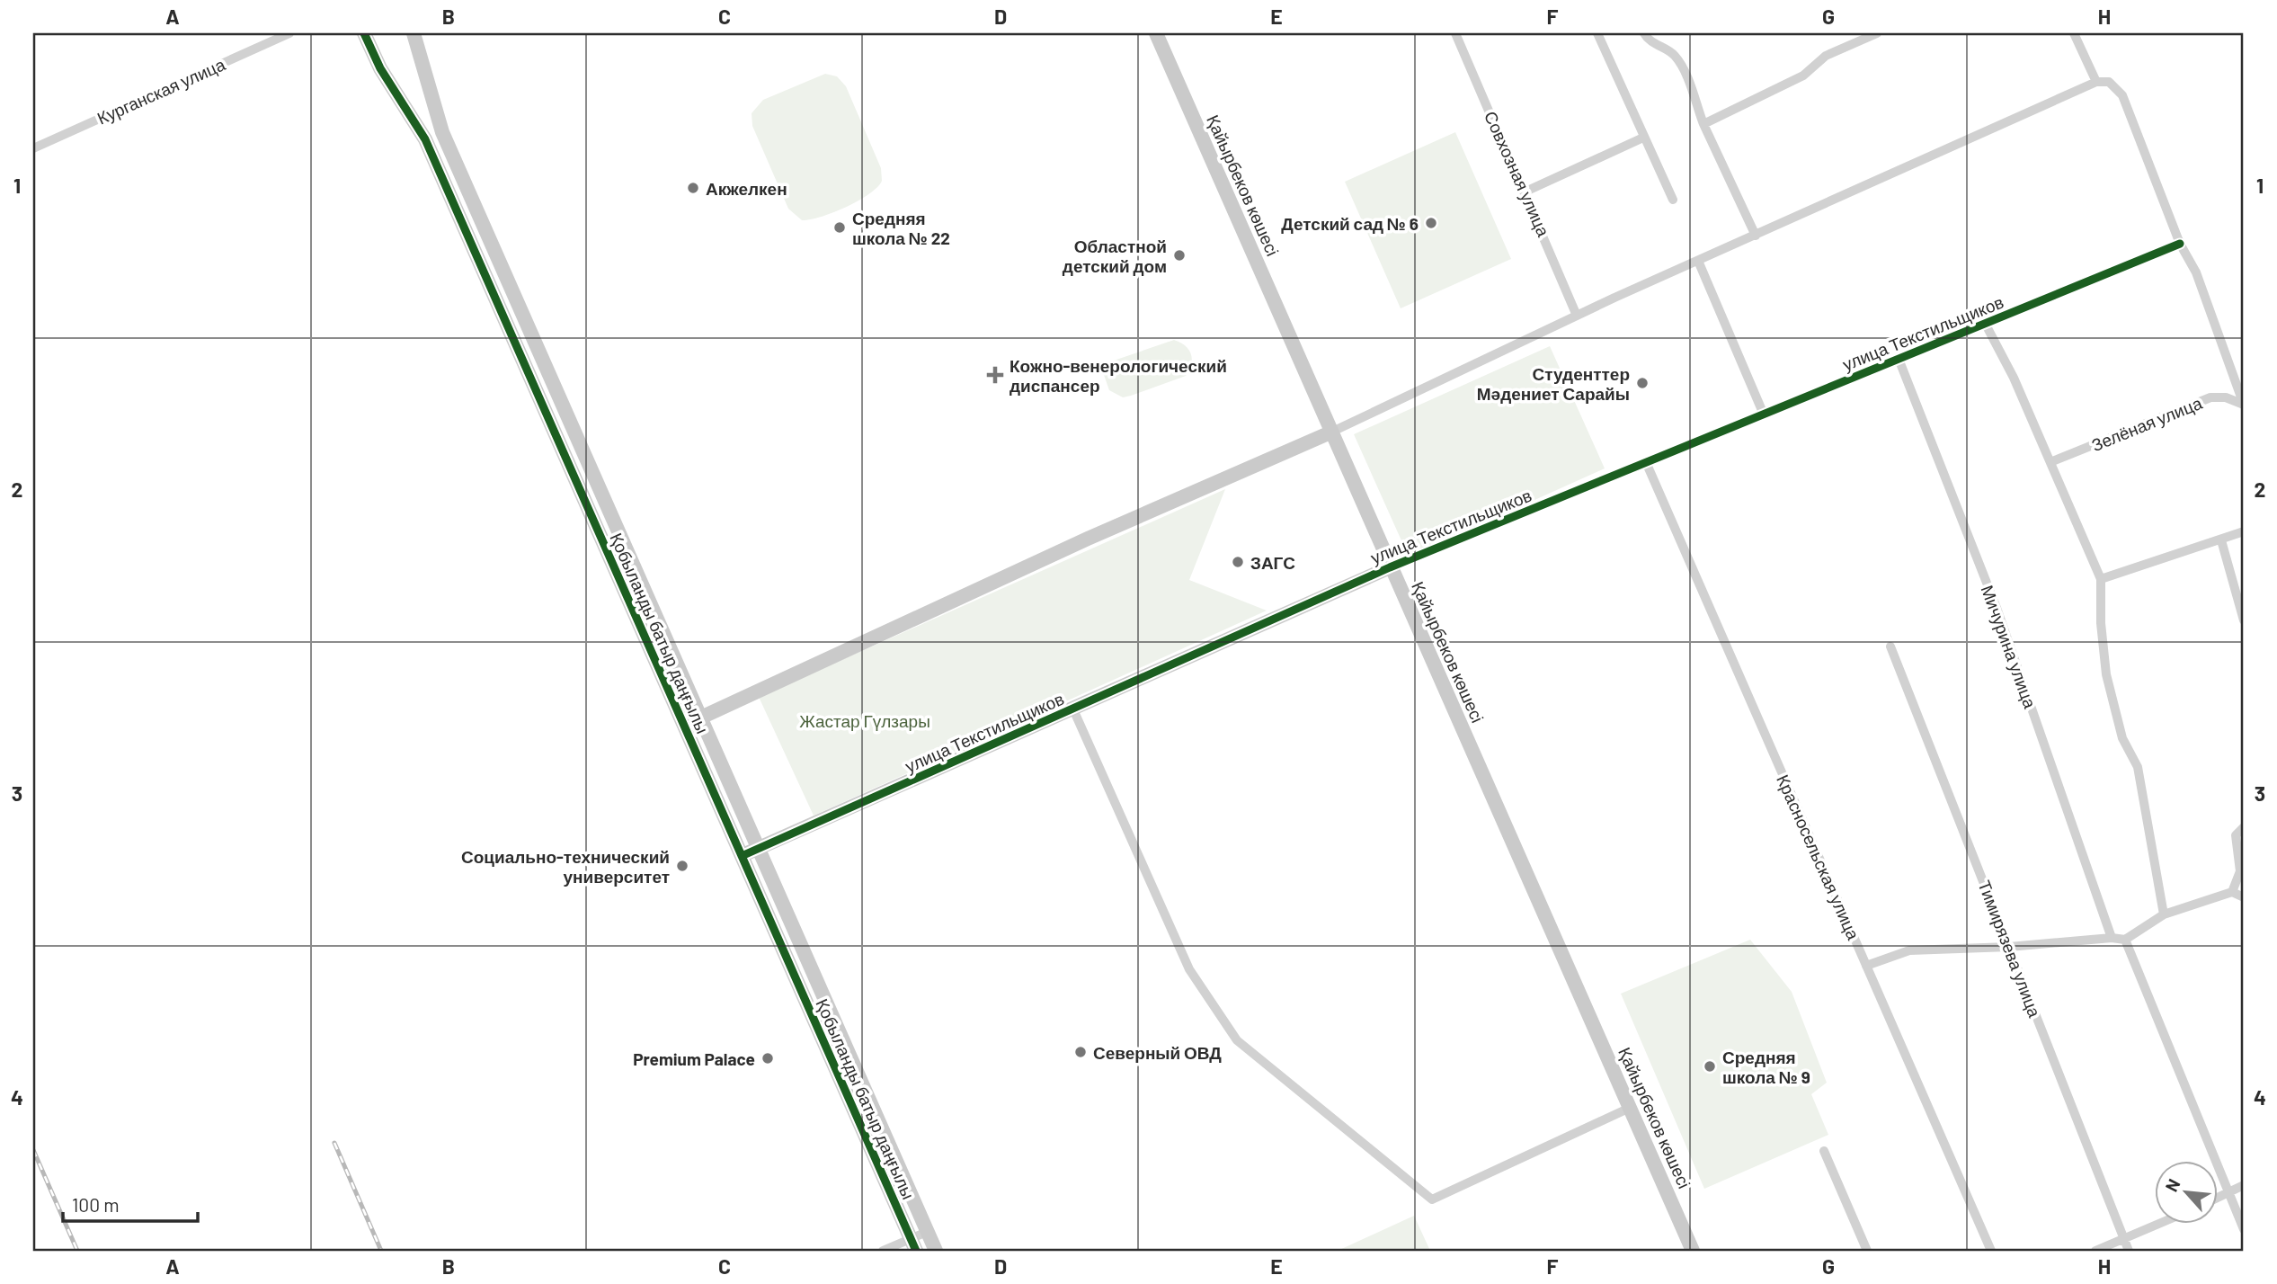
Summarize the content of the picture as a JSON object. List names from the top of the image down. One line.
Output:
{"streets":{"street":["Курганская улица","Совхозная улица","Қайырбеков көшесі","улица Текстильщиков","Зелёная улица","Қобыланды батыр даңғылы","Мичурина улица","Красносельская улица","Тимирязева улица"]},"crossings":[["Қайырбеков көшесі","улица Текстильщиков"],["улица Текстильщиков","Қобыланды батыр даңғылы"],["улица Текстильщиков","Мичурина улица"],["улица Текстильщиков","Красносельская улица"]],"parks":["Жастар Гүлзары"],"places":{"other":["Акжелкен","Детский сад № 6","Средняя школа № 22","Областной детский дом","Студенттер Мәдениет Сарайы","ЗАГС","Социально-технический университет","Северный ОВД","Premium Palace","Средняя школа № 9"],"health":["Кожно-венерологический диспансер"]},"scale_bar":"100 m","north":"top left","grid":{"columns":["A","B","C","D","E","F","G","H"],"rows":["1","2","3","4"]}}
